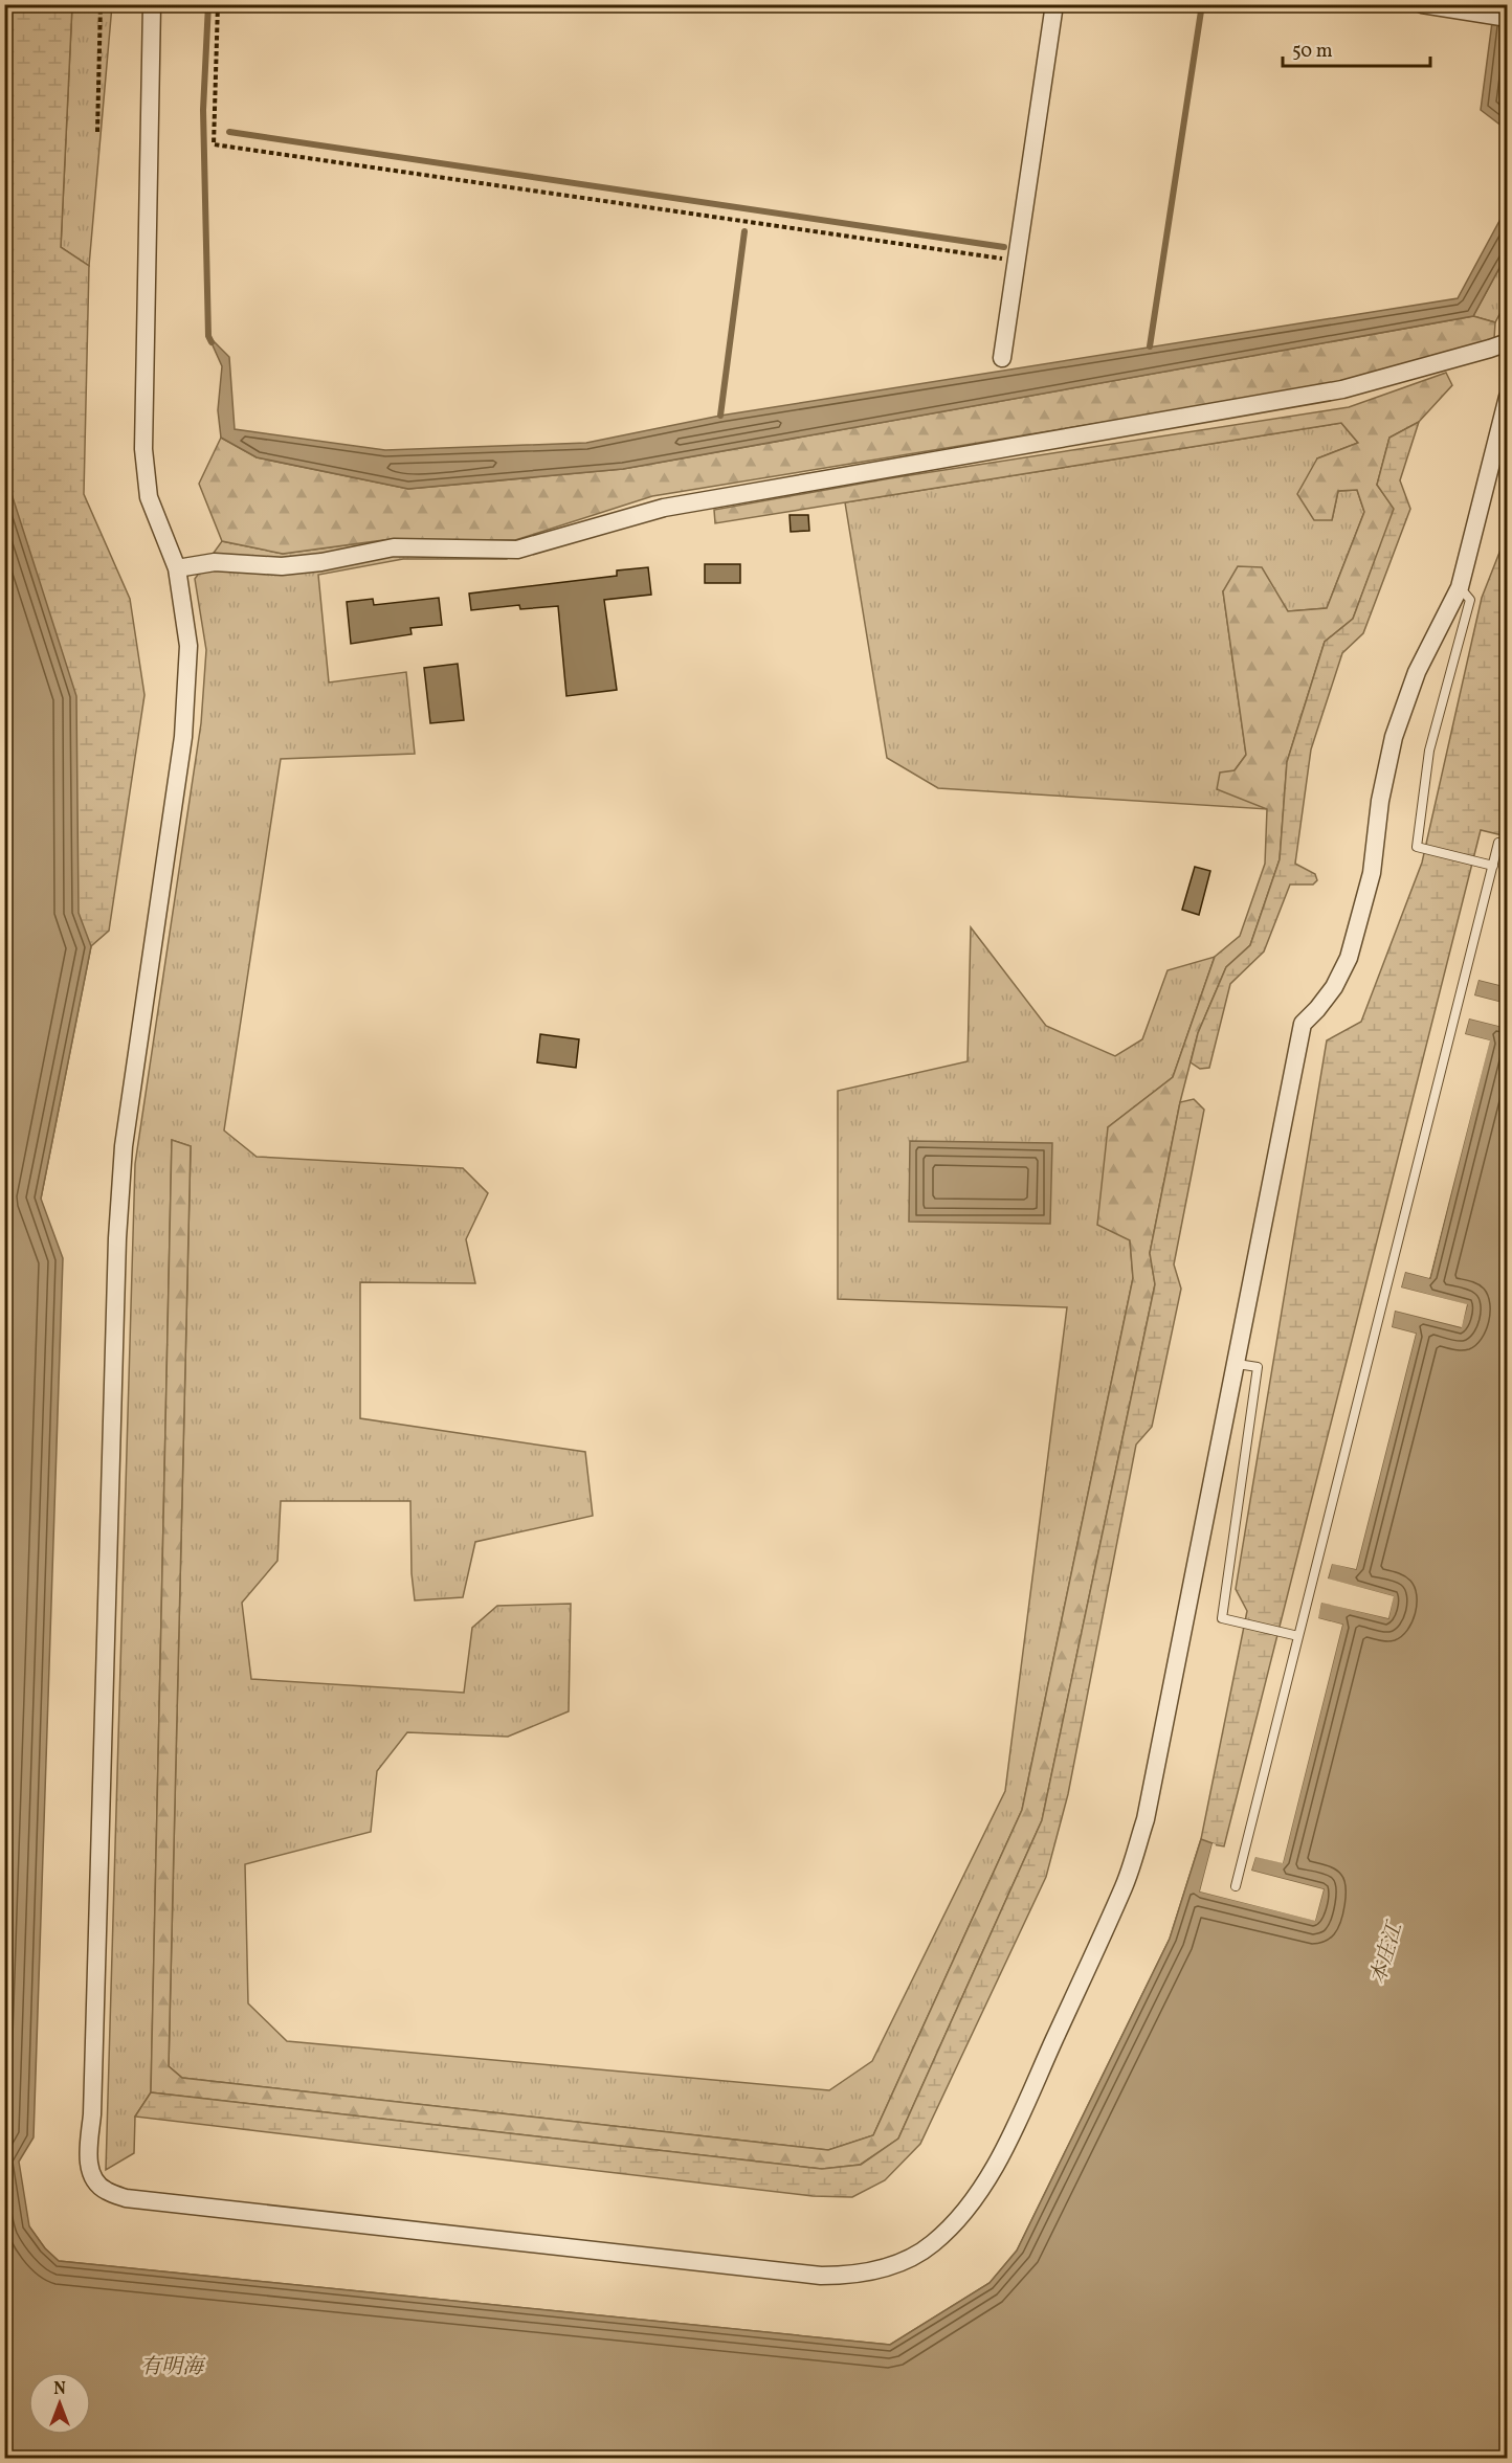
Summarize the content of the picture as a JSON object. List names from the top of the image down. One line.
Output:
{"water":["本庄江","有明海"],"scale_bar":"50 m","north":"top"}
